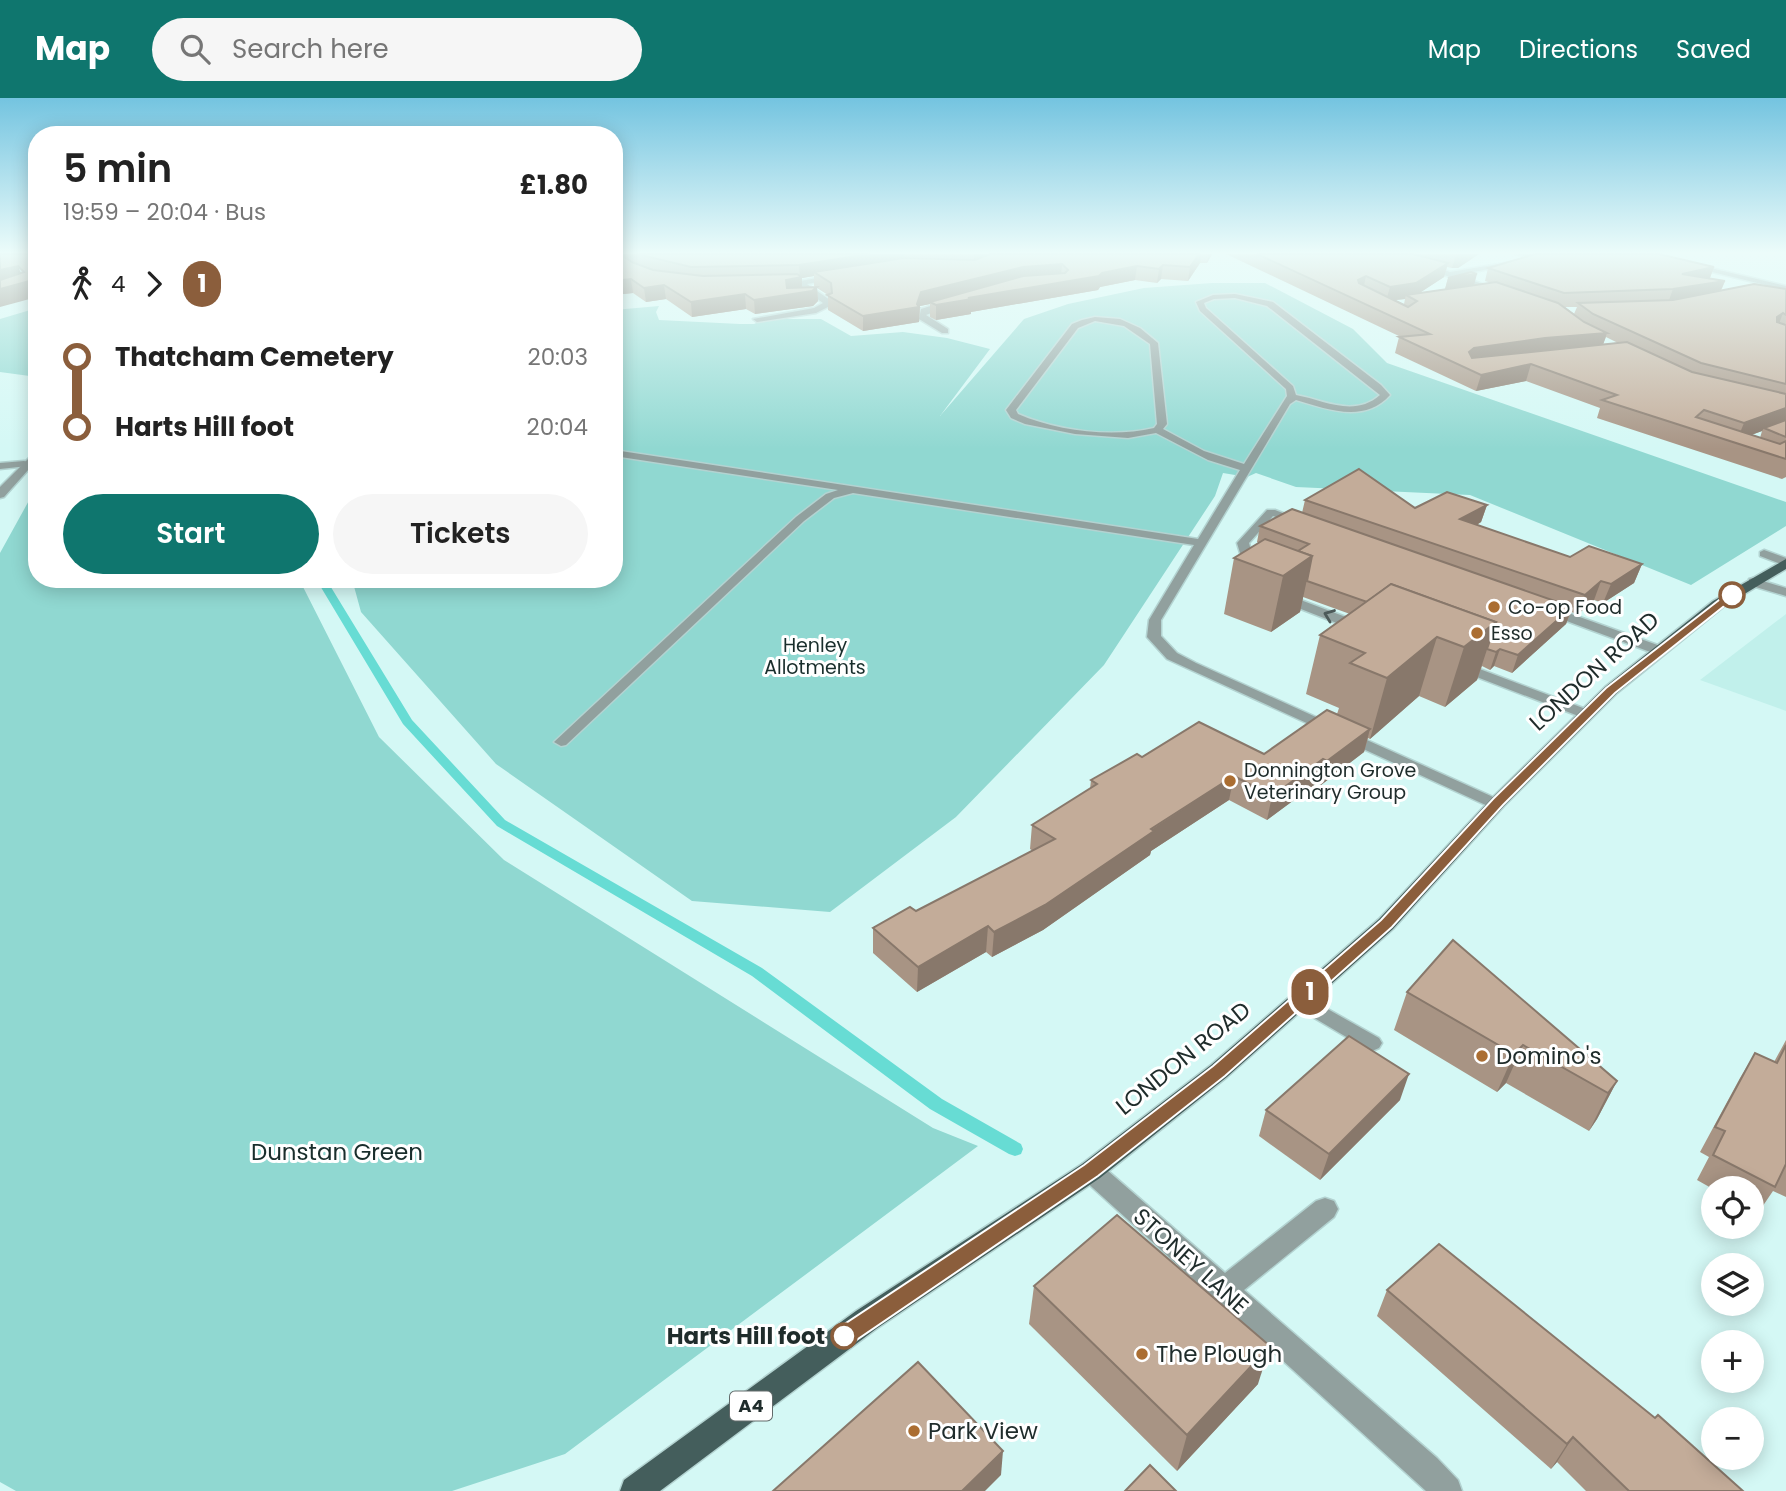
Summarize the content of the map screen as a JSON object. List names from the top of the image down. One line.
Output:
{"streets":{"main road":["LONDON ROAD","A4"],"street":["STONEY LANE"]},"crossings":[["LONDON ROAD","STONEY LANE"]],"parks":["Henley Allotments","Dunstan Green"],"places":["Co-op Food","Esso","Donnington Grove Veterinary Group","Domino's","Harts Hill foot","The Plough","Park View"],"lines":["bus line 1"],"page":{"header":"Map","search":"Search here","nav":["Map","Directions","Saved"],"on_map":"1","heading":["5 min","19:59 – 20:04 · Bus","£1.80"],"legs":["4","1"],"list":[{"name":"Thatcham Cemetery","value":"20:03"},{"name":"Harts Hill foot","value":"20:04"}],"buttons":["Start","Tickets"],"map_buttons":["+","−"]}}
